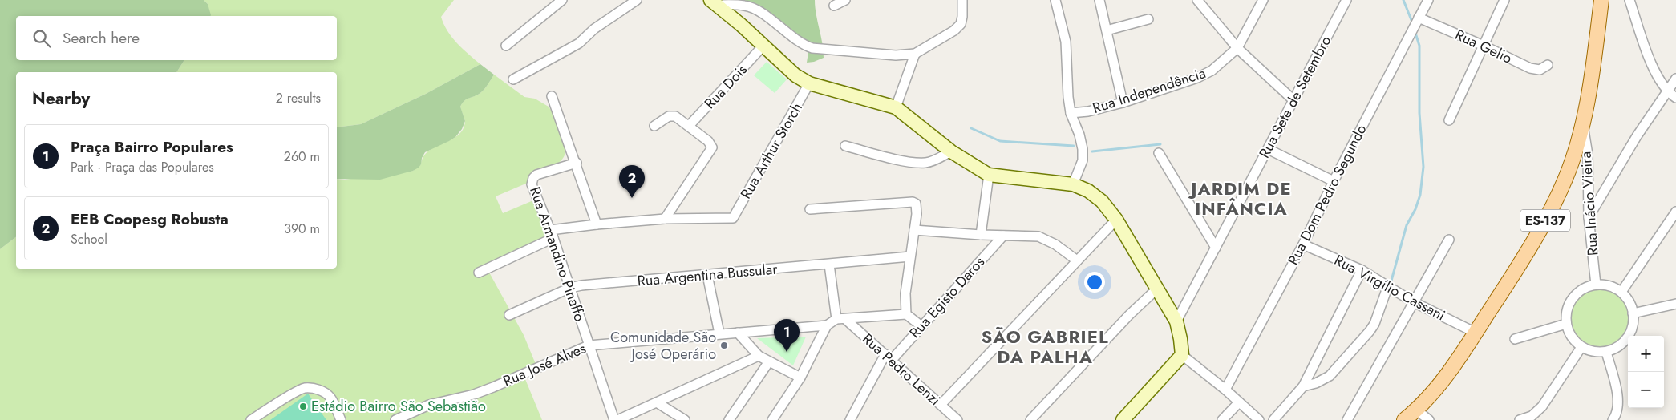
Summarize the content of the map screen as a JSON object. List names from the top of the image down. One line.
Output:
{"streets":{"main road":["ES-137"],"street":["Rua Gelio","Rua Dois","Rua Independência","Rua Sete de Setembro","Rua Arthur Storch","Rua Dom Pedro Segundo","Rua Inácio Vieira","Rua Armandino Pinaffo","Rua Argentina Bussular","Rua Virgílio Cassani","Rua Egisto Daros","Rua José Alves","Rua Pedro Lenzi"]},"crossings":[["Rua Gelio","Rua Dom Pedro Segundo"],["Rua Dom Pedro Segundo","Rua Virgílio Cassani"],["Rua Inácio Vieira","ES-137"],["ES-137","Rua Virgílio Cassani"],["Rua Armandino Pinaffo","Rua Argentina Bussular"],["Rua Armandino Pinaffo","Rua José Alves"],["Rua Egisto Daros","Rua Pedro Lenzi"],["Rua José Alves","Rua Pedro Lenzi"]],"districts":["JARDIM DE INFÂNCIA","SÃO GABRIEL DA PALHA"],"places":["Comunidade São José Operário","Estádio Bairro São Sebastião"],"page":{"search":"Search here","heading":["Nearby","2 results"],"list":[{"mark":"1","name":"Praça Bairro Populares","note":"Park · Praça das Populares","value":"260 m"},{"mark":"2","name":"EEB Coopesg Robusta","note":"School","value":"390 m"}],"pins":["2","1"],"map_buttons":["+","−"]}}
